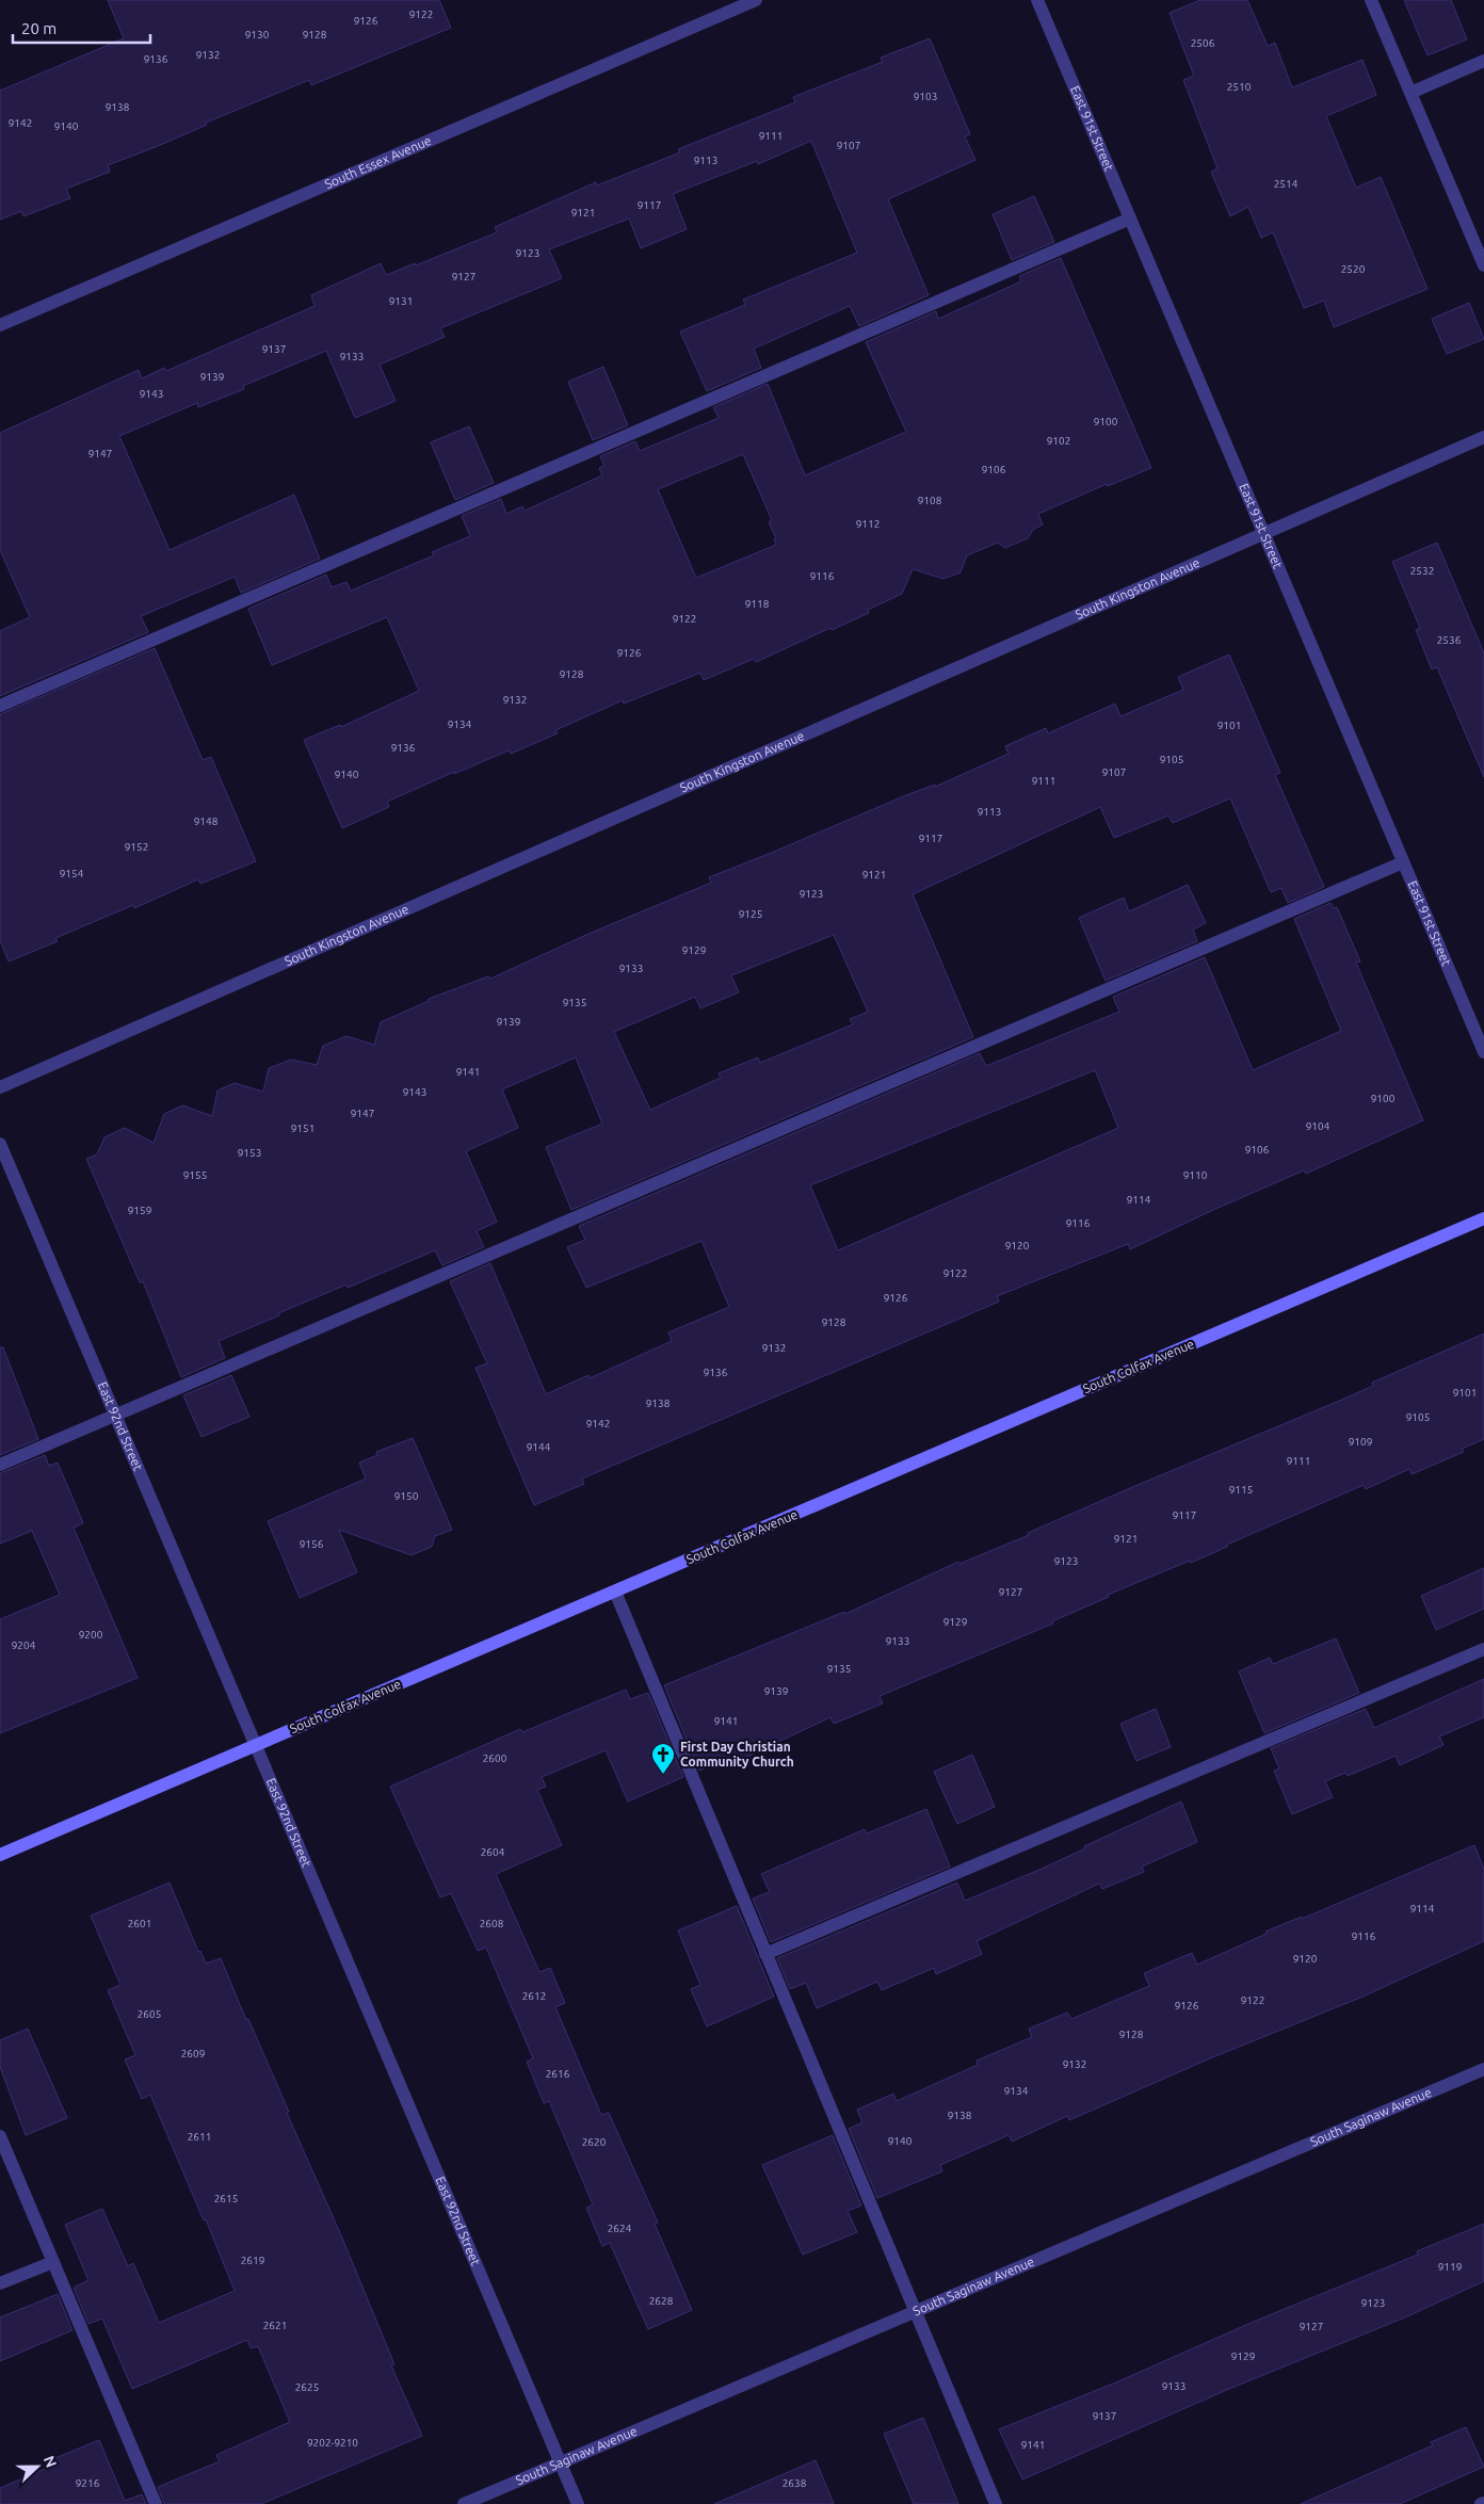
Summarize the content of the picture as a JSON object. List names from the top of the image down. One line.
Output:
{"streets":{"main road":["South Colfax Avenue"],"street":["East 91st Street","South Essex Avenue","South Kingston Avenue","East 92nd Street","South Saginaw Avenue"]},"crossings":[["East 91st Street","South Kingston Avenue"],["South Colfax Avenue","East 92nd Street"],["East 92nd Street","South Saginaw Avenue"]],"places":{"church":["First Day Christian Community Church"]},"house_numbers":["9122","9126","9130","9128","2506","9132","9136","2510","9103","9138","9142","9140","9111","9107","9113","2514","9117","9121","9123","2520","9127","9131","9137","9133","9139","9143","9100","9102","9147","9106","9108","9112","2532","9116","9118","9122","2536","9126","9128","9132","9134","9101","9136","9105","9107","9140","9111","9113","9148","9117","9152","9154","9121","9123","9125","9129","9133","9135","9139","9141","9143","9100","9147","9104","9151","9106","9153","9155","9110","9114","9159","9116","9120","9122","9126","9128","9132","9136","9101","9138","9105","9142","9109","9144","9111","9115","9150","9117","9121","9156","9123","9127","9129","9200","9133","9204","9135","9139","9141","2600","2604","9114","2601","2608","9116","9120","2612","9122","9126","2605","9128","2609","9132","2616","9134","9138","2611","9140","2620","2615","2624","2619","9119","2628","9123","2621","9127","9129","9133","2625","9137","9202-9210","9141","9216","2638"],"scale_bar":"20 m","north":"right"}
